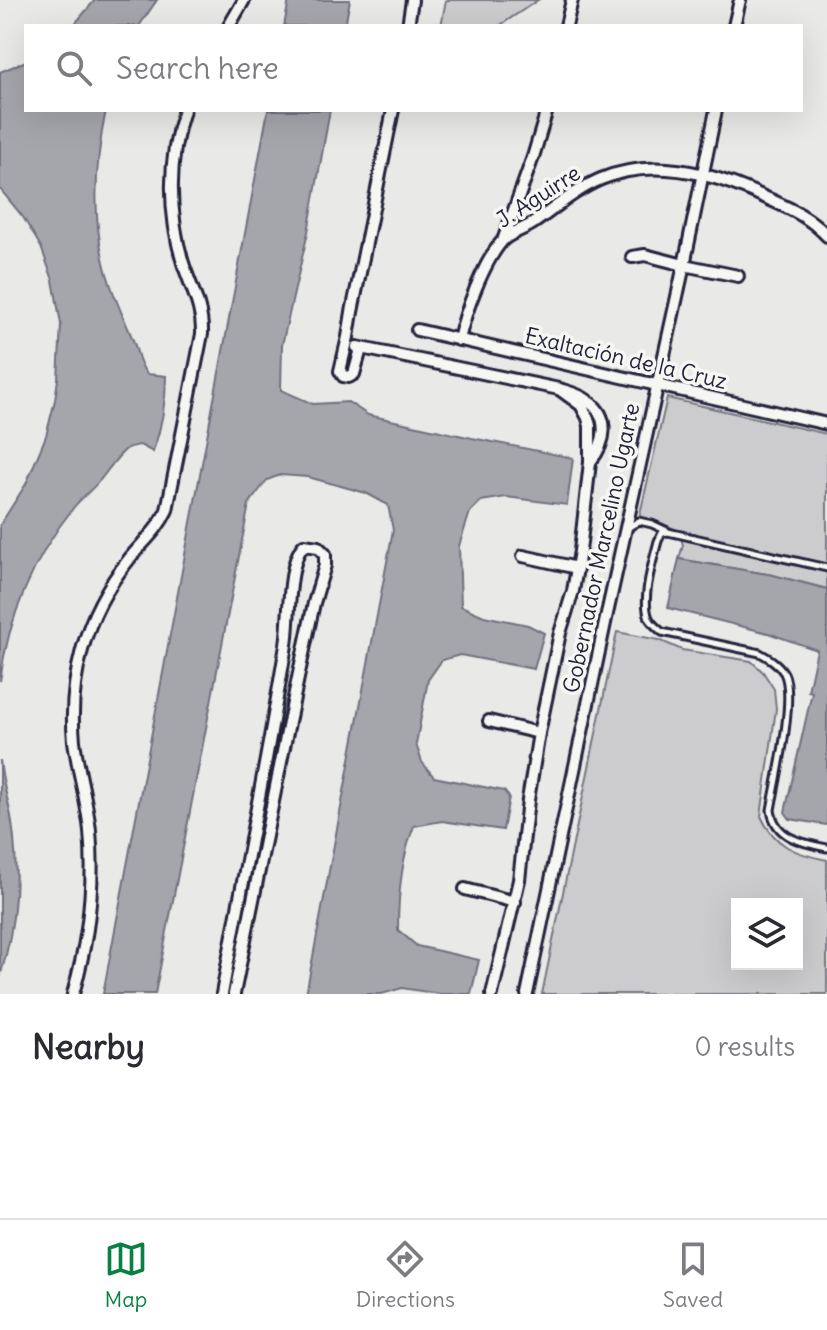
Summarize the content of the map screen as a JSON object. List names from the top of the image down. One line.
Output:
{"streets":{"street":["J. Aguirre","Exaltación de la Cruz","Gobernador Marcelino Ugarte"]},"crossings":[["J. Aguirre","Exaltación de la Cruz"],["J. Aguirre","Gobernador Marcelino Ugarte"],["Exaltación de la Cruz","Gobernador Marcelino Ugarte"]],"page":{"search":"Search here","heading":["Nearby","0 results"],"nav":["Map","Directions","Saved"]}}
